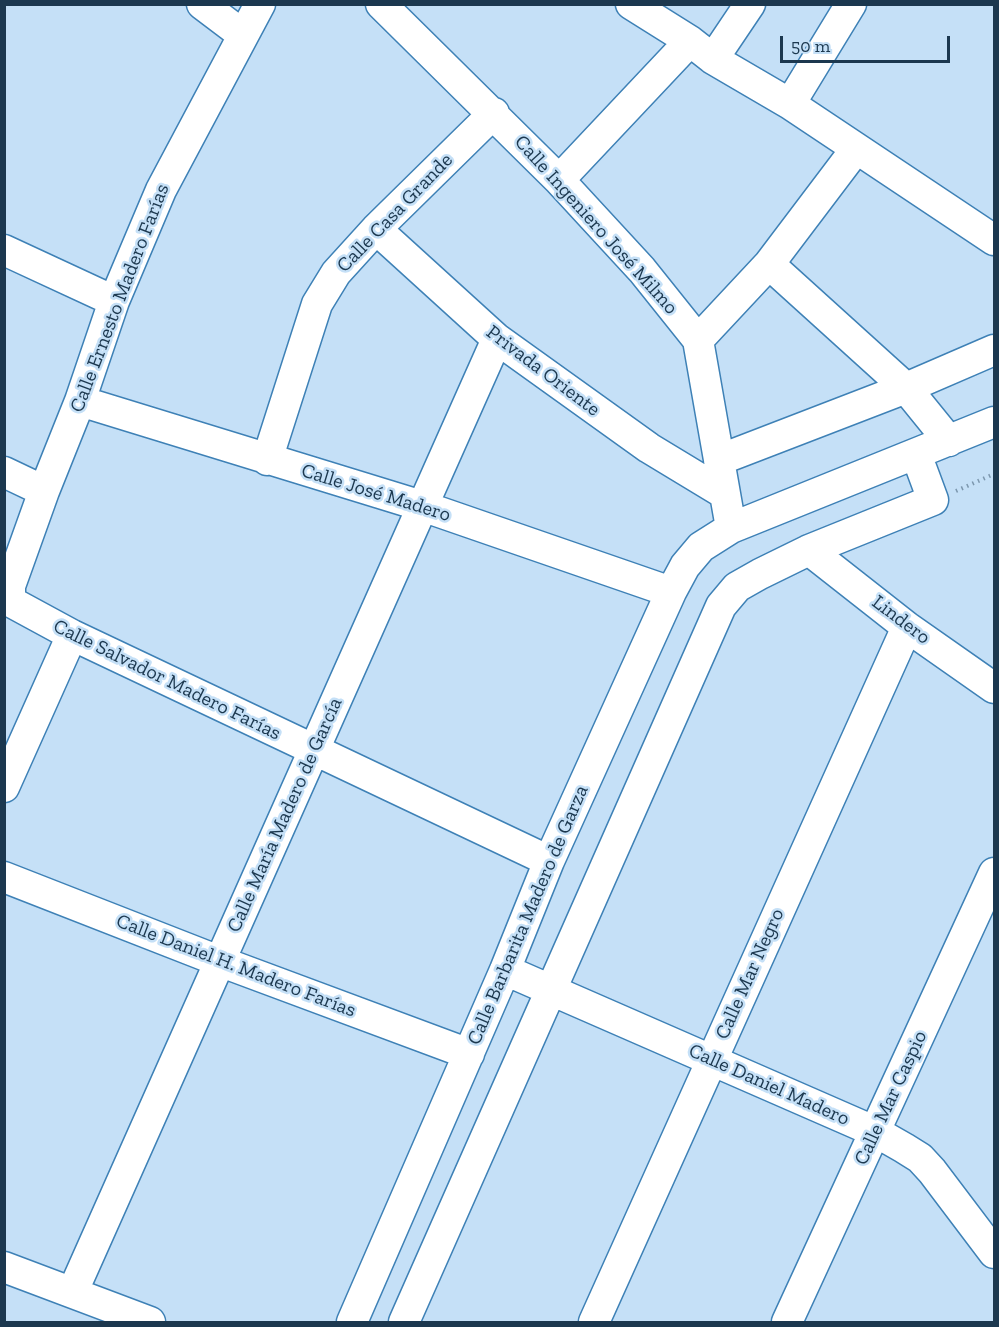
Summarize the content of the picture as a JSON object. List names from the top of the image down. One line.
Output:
{"streets":{"street":["Calle Casa Grande","Calle Ingeniero José Milmo","Calle Ernesto Madero Farías","Privada Oriente","Calle José Madero","Lindero","Calle Salvador Madero Farías","Calle María Madero de García","Calle Barbarita Madero de Garza","Calle Daniel H. Madero Farías","Calle Mar Negro","Calle Daniel Madero","Calle Mar Caspio"]},"crossings":[["Calle Casa Grande","Calle Ingeniero José Milmo"],["Calle Casa Grande","Privada Oriente"],["Calle Casa Grande","Calle José Madero"],["Calle Ingeniero José Milmo","Privada Oriente"],["Calle Ingeniero José Milmo","Calle Barbarita Madero de Garza"],["Calle Ernesto Madero Farías","Calle José Madero"],["Calle Ernesto Madero Farías","Calle Salvador Madero Farías"],["Privada Oriente","Calle María Madero de García"],["Calle José Madero","Calle María Madero de García"],["Calle José Madero","Calle Barbarita Madero de Garza"],["Lindero","Calle Barbarita Madero de Garza"],["Lindero","Calle Mar Negro"],["Calle Salvador Madero Farías","Calle María Madero de García"],["Calle Salvador Madero Farías","Calle Barbarita Madero de Garza"],["Calle María Madero de García","Calle Daniel H. Madero Farías"],["Calle Barbarita Madero de Garza","Calle Daniel H. Madero Farías"],["Calle Barbarita Madero de Garza","Calle Daniel Madero"],["Calle Mar Negro","Calle Daniel Madero"],["Calle Daniel Madero","Calle Mar Caspio"]],"scale_bar":"50 m"}
